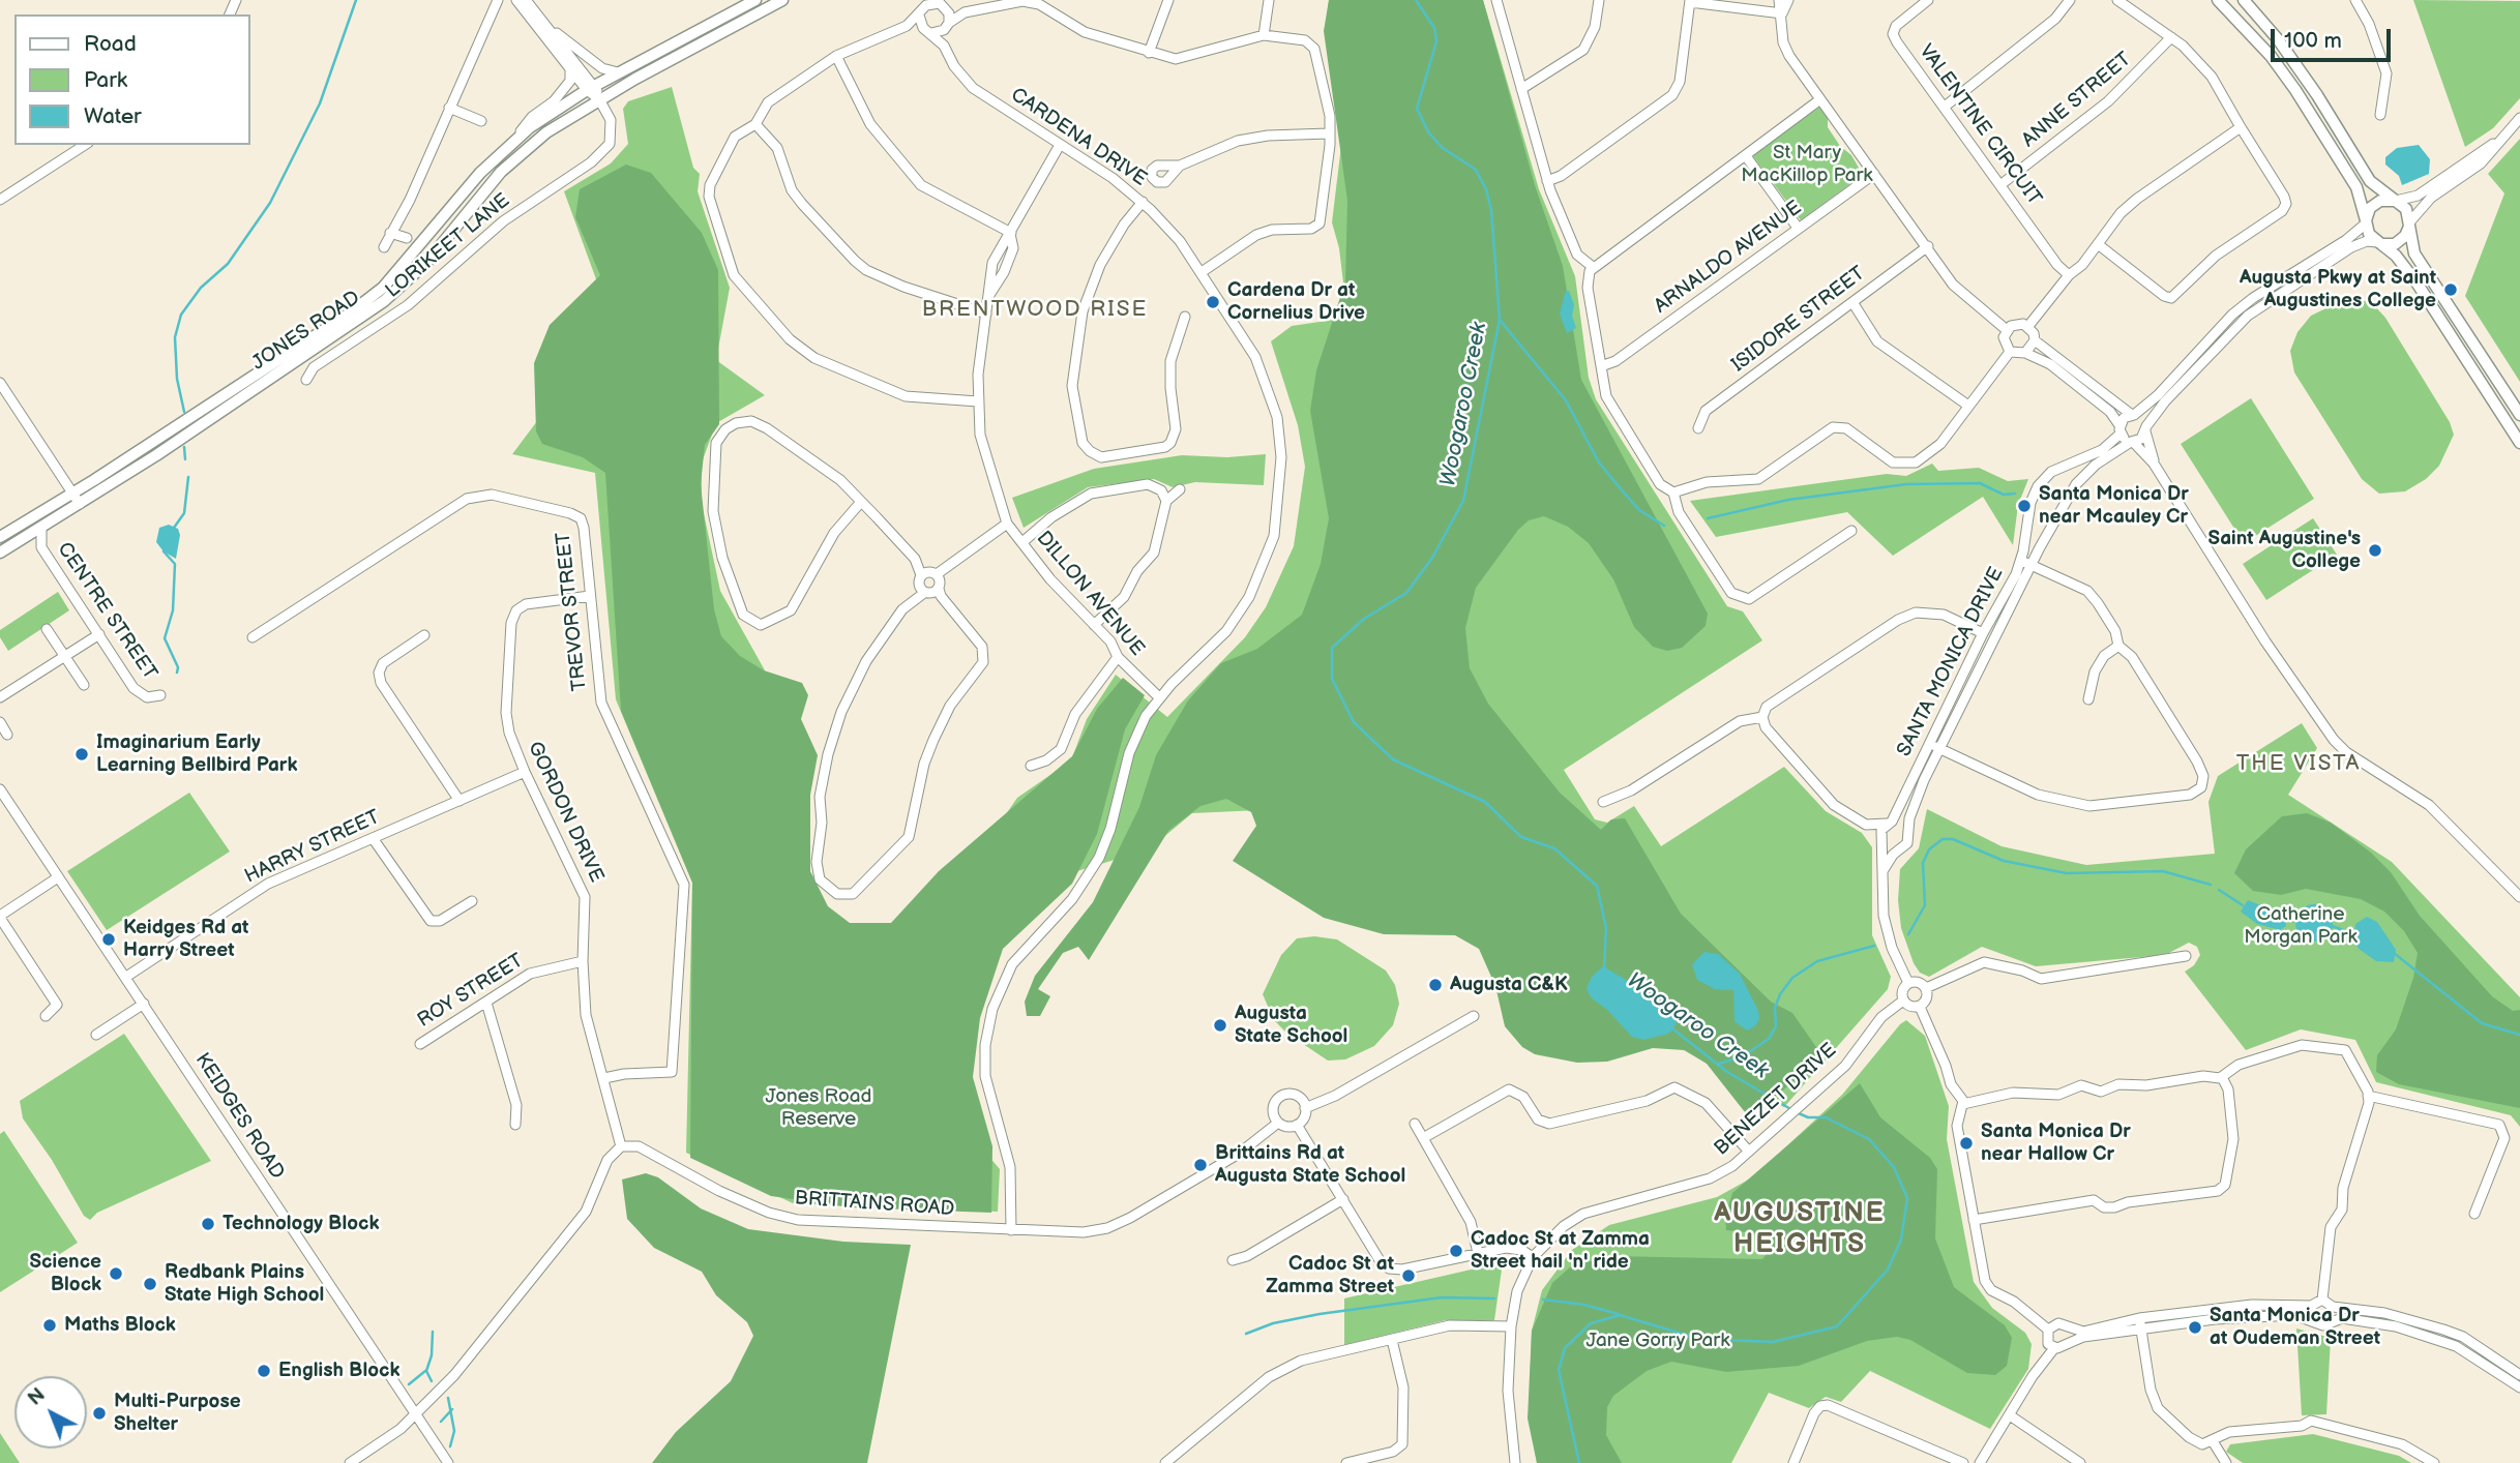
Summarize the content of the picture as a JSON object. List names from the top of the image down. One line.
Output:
{"streets":{"main road":["JONES ROAD"],"street":["ANNE STREET","VALENTINE CIRCUIT","CARDENA DRIVE","LORIKEET LANE","ARNALDO AVENUE","ISIDORE STREET","DILLON AVENUE","CENTRE STREET","TREVOR STREET","SANTA MONICA DRIVE","GORDON DRIVE","HARRY STREET","ROY STREET","BENEZET DRIVE","KEIDGES ROAD","BRITTAINS ROAD"]},"crossings":[["ANNE STREET","VALENTINE CIRCUIT"],["CARDENA DRIVE","DILLON AVENUE"],["CARDENA DRIVE","BRITTAINS ROAD"],["LORIKEET LANE","JONES ROAD"],["JONES ROAD","CENTRE STREET"],["TREVOR STREET","GORDON DRIVE"],["SANTA MONICA DRIVE","BENEZET DRIVE"],["GORDON DRIVE","HARRY STREET"],["GORDON DRIVE","ROY STREET"],["GORDON DRIVE","BRITTAINS ROAD"],["HARRY STREET","KEIDGES ROAD"]],"districts":["BRENTWOOD RISE","THE VISTA","AUGUSTINE HEIGHTS"],"water":["Woogaroo Creek"],"parks":["St Mary MacKillop Park","Catherine Morgan Park","Jones Road Reserve","Jane Gorry Park"],"places":["Augusta Pkwy at Saint Augustines College","Cardena Dr at Cornelius Drive","Santa Monica Dr near Mcauley Cr","Saint Augustine's College","Imaginarium Early Learning Bellbird Park","Keidges Rd at Harry Street","Augusta C&K","Augusta State School","Santa Monica Dr near Hallow Cr","Brittains Rd at Augusta State School","Technology Block","Cadoc St at Zamma Street hail 'n' ride","Science Block","Cadoc St at Zamma Street","Redbank Plains State High School","Maths Block","Santa Monica Dr at Oudeman Street","English Block","Multi-Purpose Shelter"],"legend":["Road","Park","Water"],"scale_bar":"100 m","north":"top left"}
